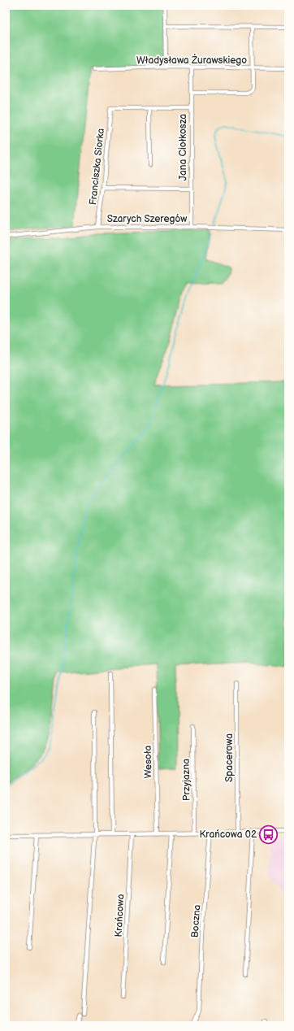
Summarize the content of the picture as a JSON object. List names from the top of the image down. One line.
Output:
{"streets":{"street":["Władysława Żurawskiego","Jana Ciołkosza","Franciszka Siorka","Szarych Szeregów","Spacerowa","Wesoła","Przyjazna","Krańcowa","Boczna"]},"crossings":[["Władysława Żurawskiego","Jana Ciołkosza"],["Jana Ciołkosza","Szarych Szeregów"],["Franciszka Siorka","Szarych Szeregów"]],"places":{"bus stop":["Krańcowa 02"]}}
